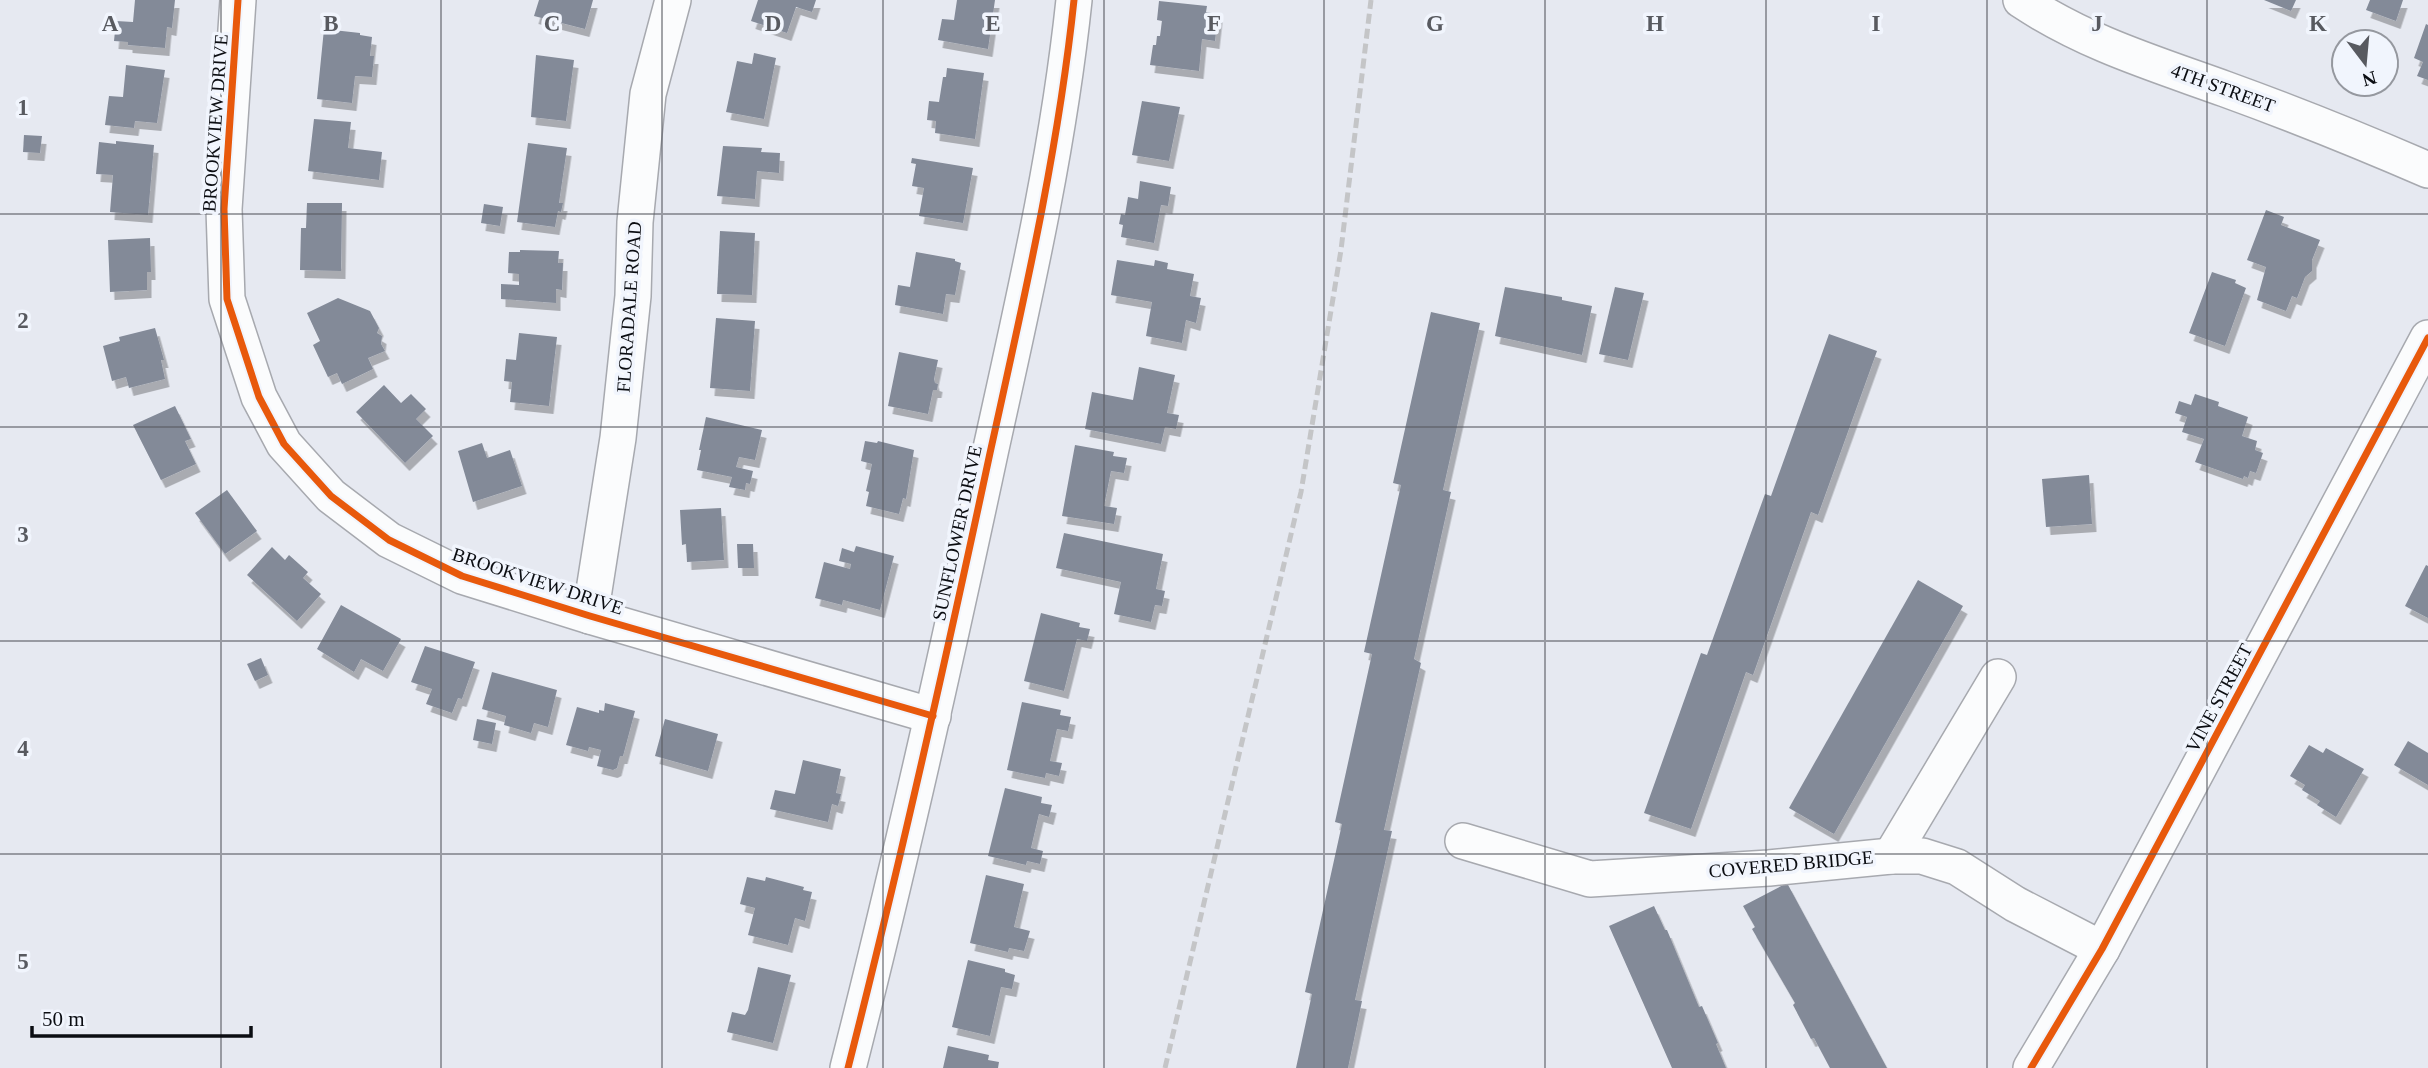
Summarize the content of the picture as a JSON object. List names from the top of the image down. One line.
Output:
{"streets":{"street":["4TH STREET","BROOKVIEW DRIVE","FLORADALE ROAD","SUNFLOWER DRIVE","VINE STREET","COVERED BRIDGE"]},"crossings":[["BROOKVIEW DRIVE","FLORADALE ROAD"],["BROOKVIEW DRIVE","SUNFLOWER DRIVE"],["VINE STREET","COVERED BRIDGE"]],"scale_bar":"50 m","north":"bottom","grid":{"columns":["A","B","C","D","E","F","G","H","I","J","K"],"rows":["1","2","3","4","5"]}}
